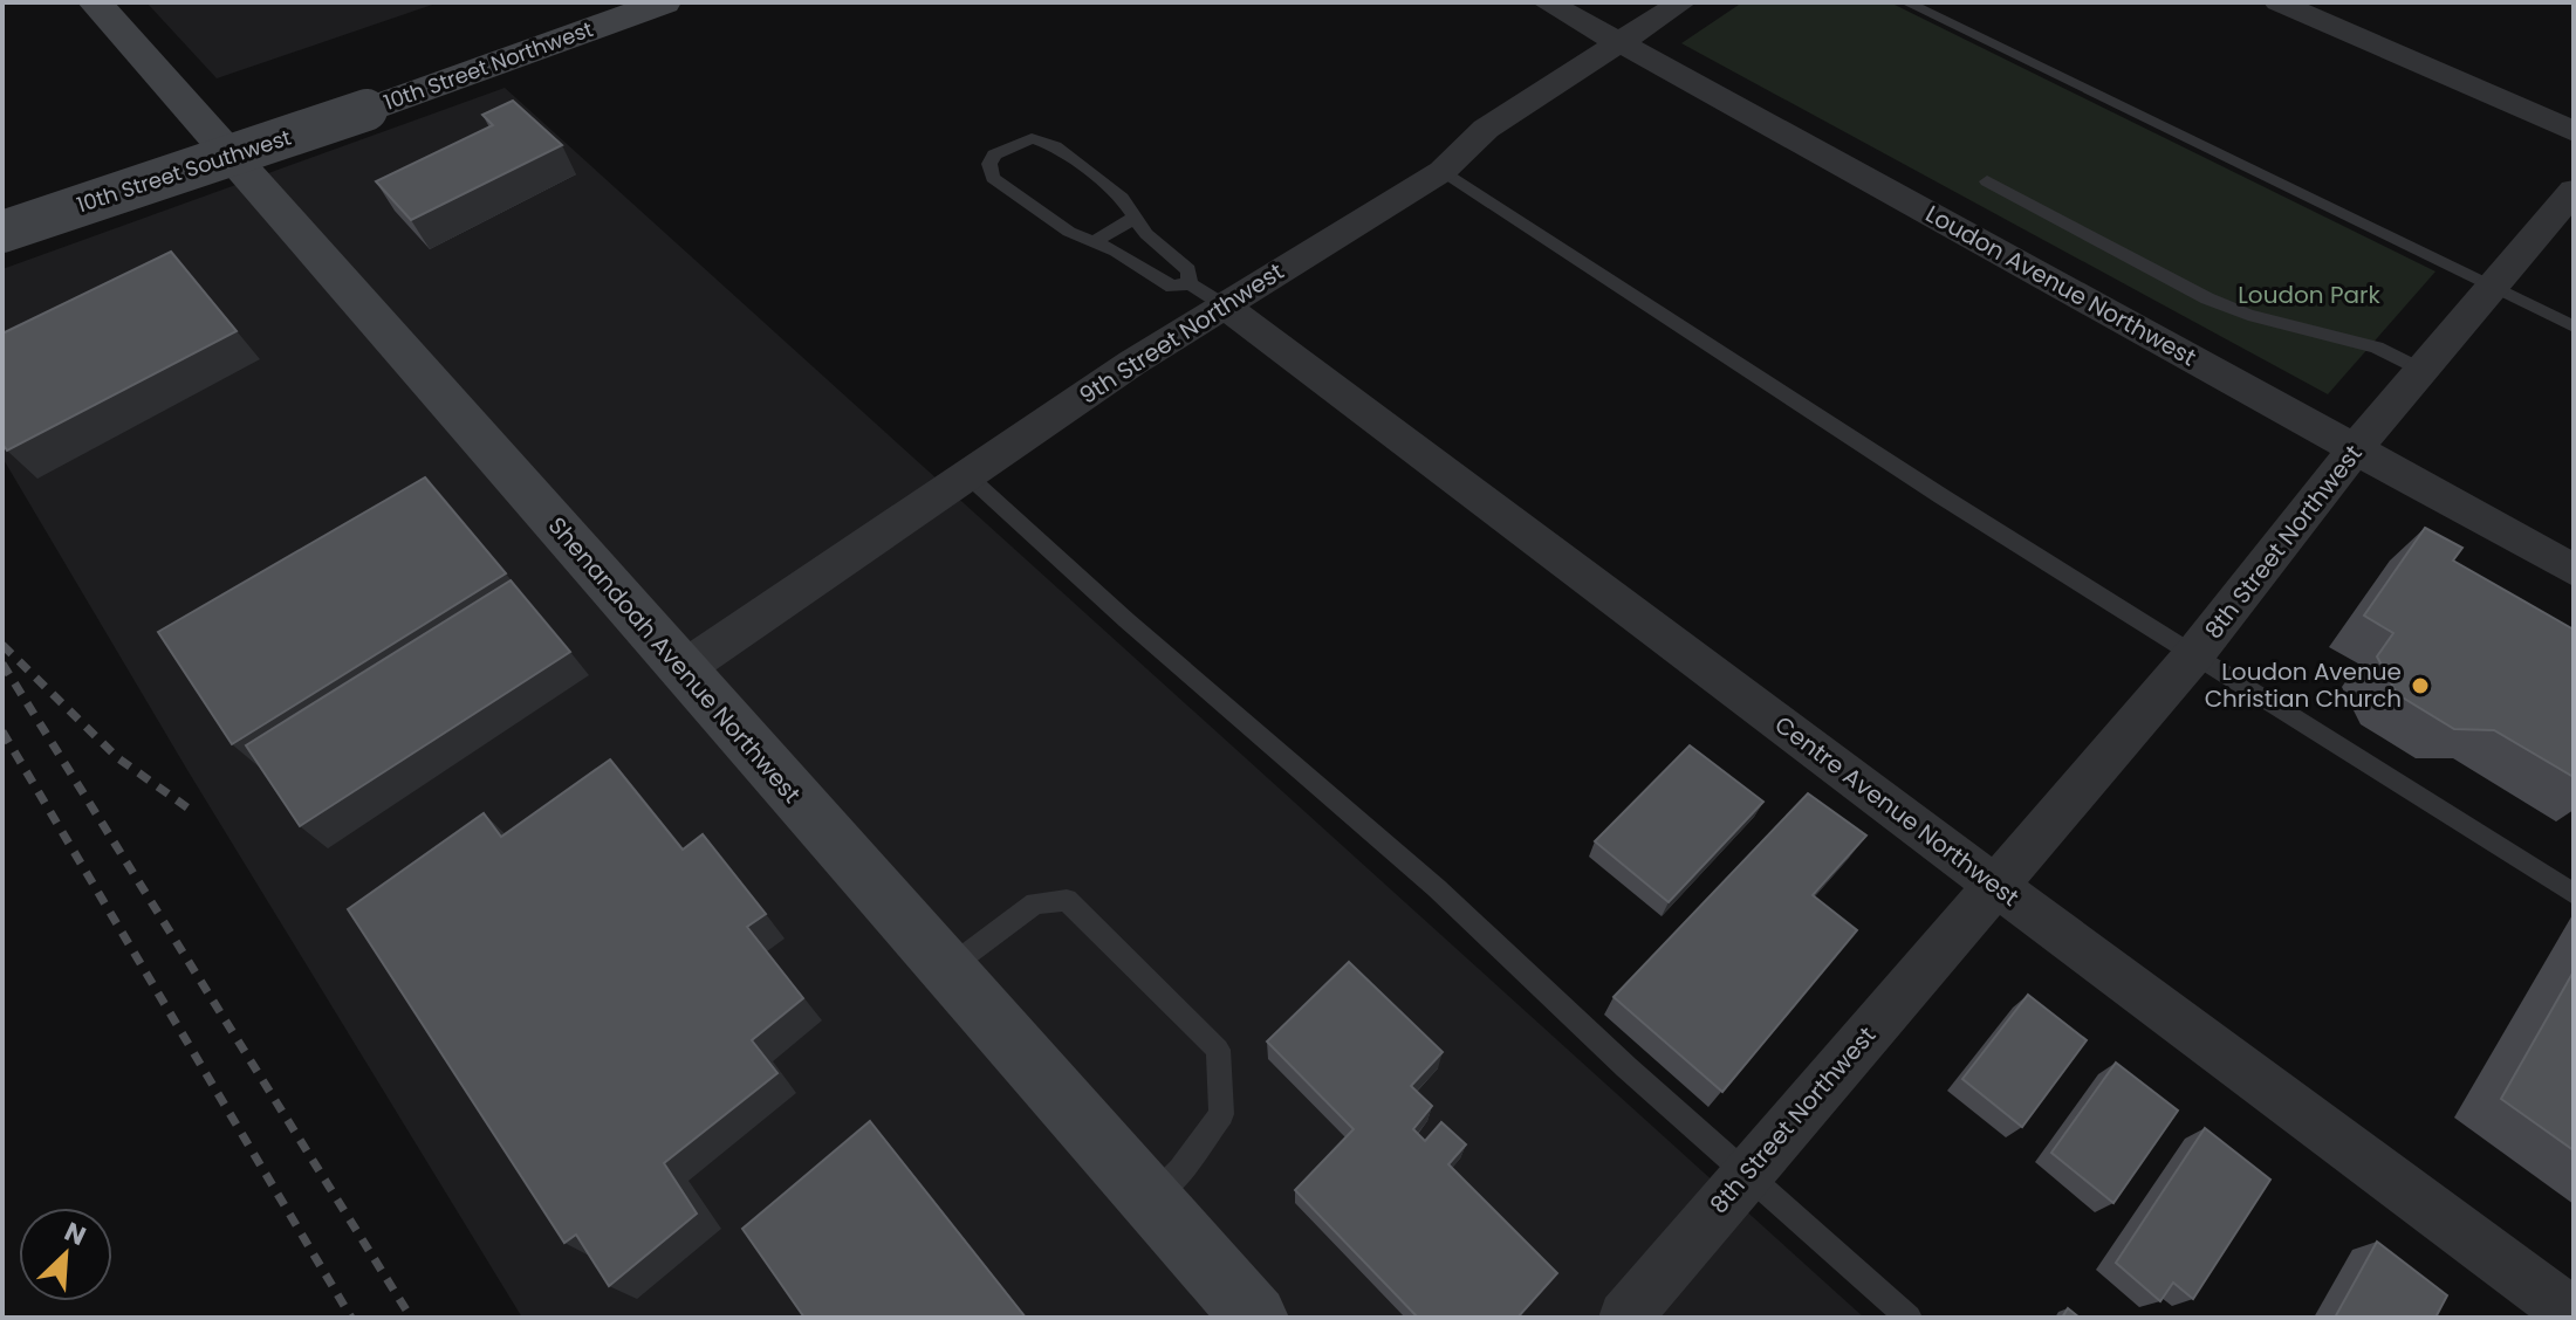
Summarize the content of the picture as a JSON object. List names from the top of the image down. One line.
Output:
{"streets":{"street":["10th Street Northwest","10th Street Southwest","Loudon Avenue Northwest","9th Street Northwest","8th Street Northwest","Shenandoah Avenue Northwest","Centre Avenue Northwest"]},"crossings":[["10th Street Northwest","10th Street Southwest"],["Loudon Avenue Northwest","9th Street Northwest"],["Loudon Avenue Northwest","8th Street Northwest"],["9th Street Northwest","Shenandoah Avenue Northwest"],["9th Street Northwest","Centre Avenue Northwest"],["8th Street Northwest","Centre Avenue Northwest"]],"parks":["Loudon Park"],"places":["Loudon Avenue Christian Church"],"north":"top right"}
